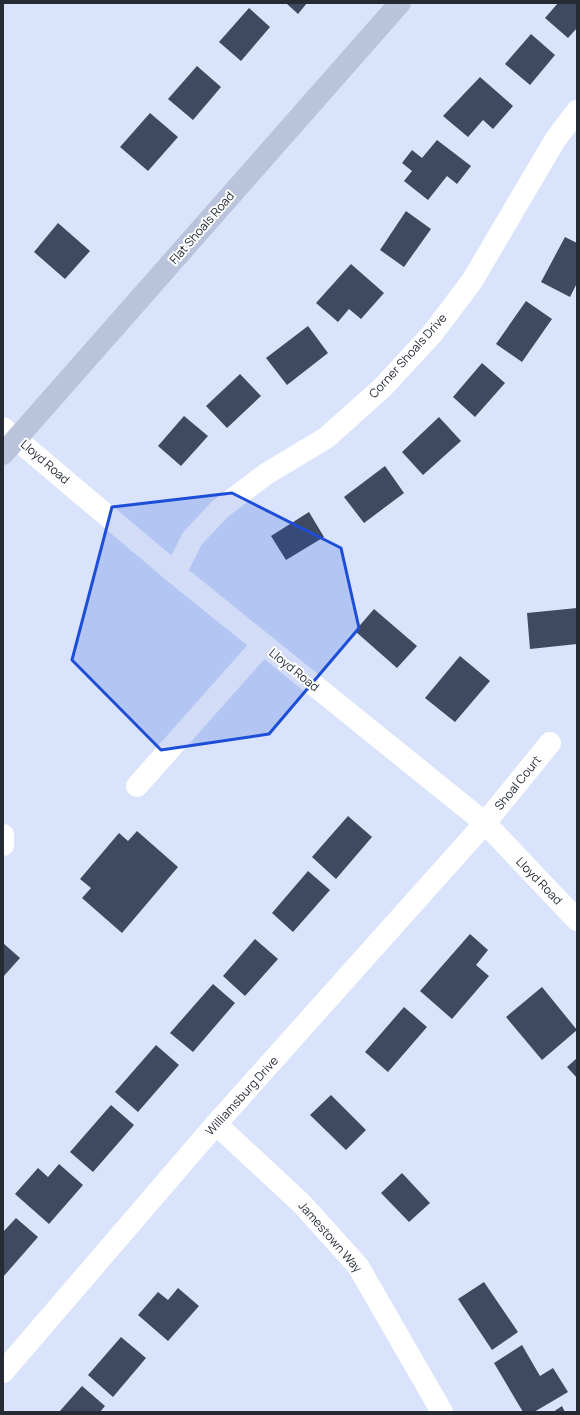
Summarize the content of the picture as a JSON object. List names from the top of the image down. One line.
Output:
{"streets":{"main road":["Flat Shoals Road"],"street":["Corner Shoals Drive","Lloyd Road","Shoal Court","Williamsburg Drive","Jamestown Way"]},"crossings":[["Flat Shoals Road","Lloyd Road"],["Corner Shoals Drive","Lloyd Road"],["Lloyd Road","Shoal Court"],["Lloyd Road","Williamsburg Drive"],["Shoal Court","Williamsburg Drive"],["Williamsburg Drive","Jamestown Way"]]}
